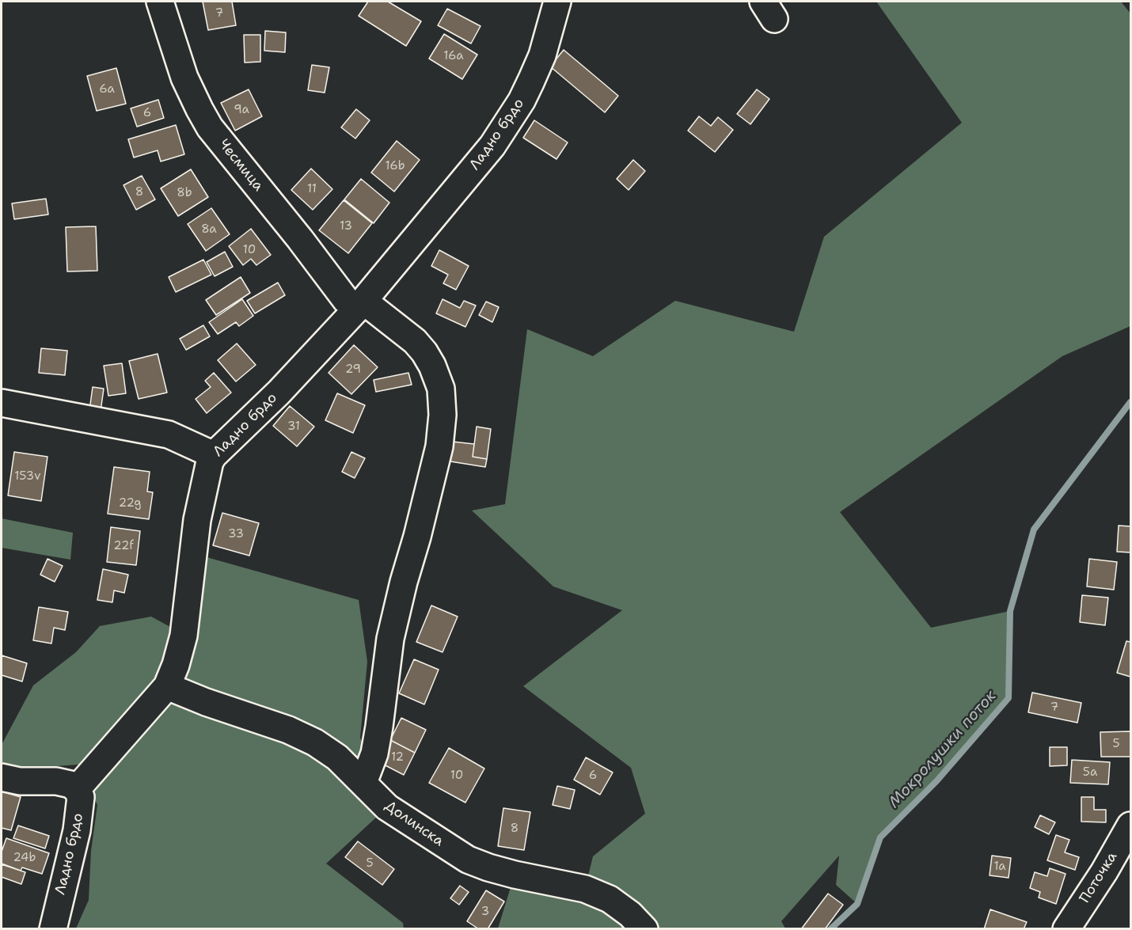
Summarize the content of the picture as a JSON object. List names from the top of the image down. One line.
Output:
{"streets":{"street":["Ладно брдо","Чесмица","Долинска","Поточка"]},"crossings":[["Ладно брдо","Чесмица"],["Ладно брдо","Долинска"],["Чесмица","Долинска"]],"water":["Мокролушки поток"],"house_numbers":["7","16a","6a","9a","6","16b","11","8","8b","13","8a","10","29","31","153v","22g","33","22f","7","5","12","5a","10","6","8","24b","5","1a","3"]}
